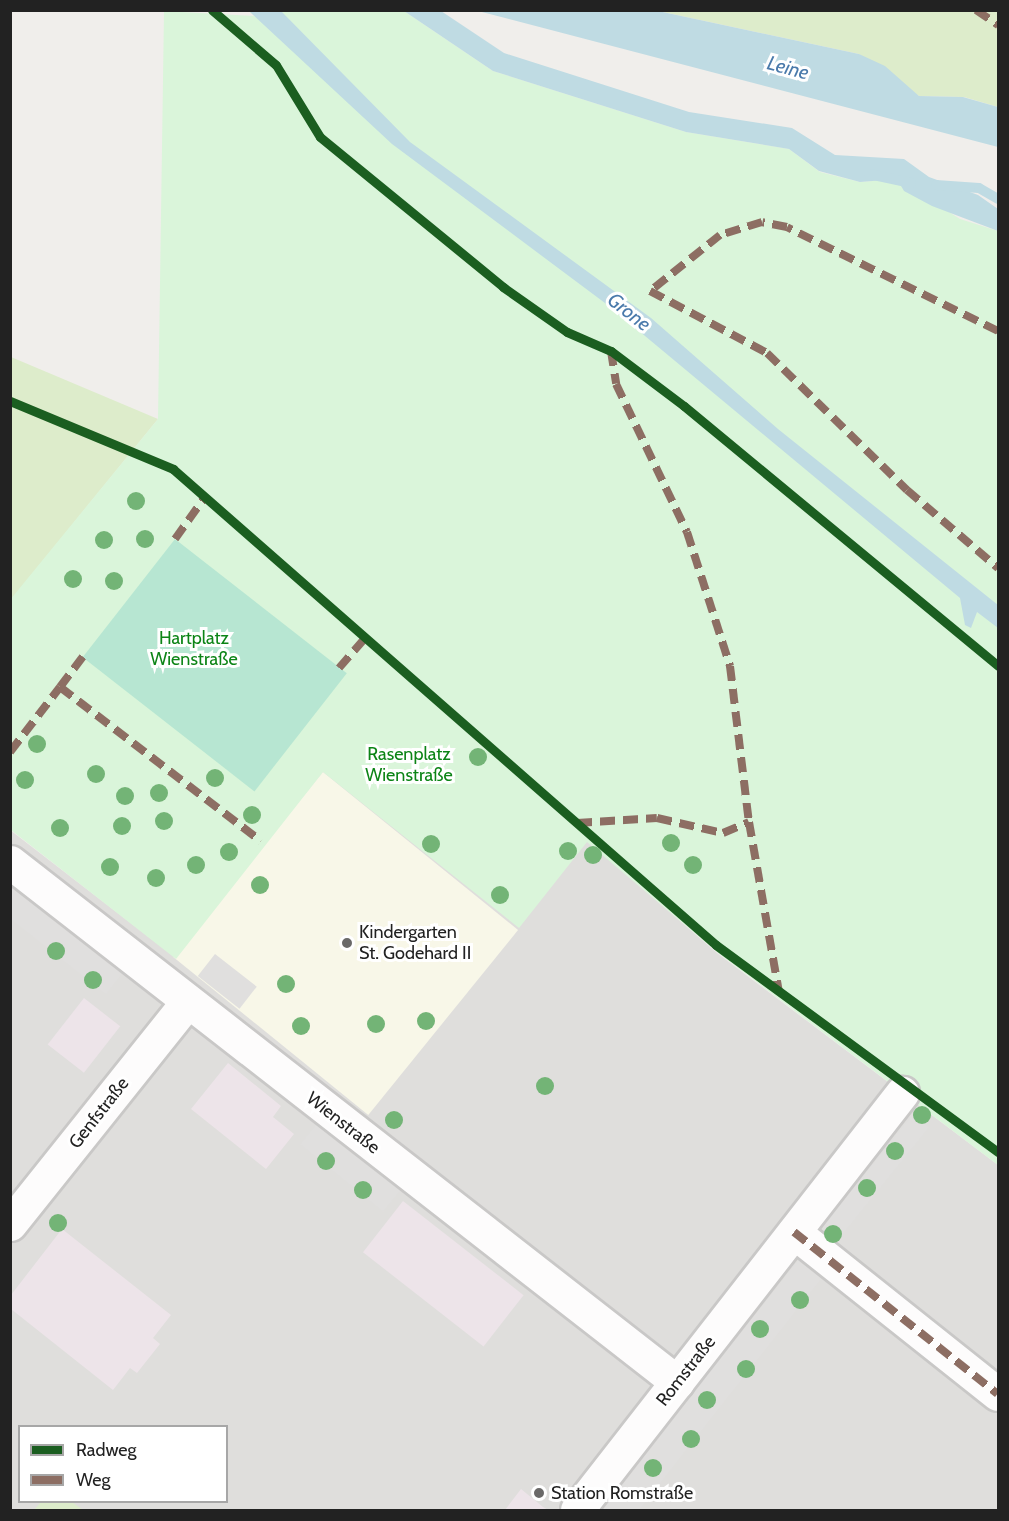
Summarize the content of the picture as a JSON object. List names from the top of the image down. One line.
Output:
{"streets":{"street":["Genfstraße","Wienstraße","Romstraße"]},"crossings":[["Genfstraße","Wienstraße"],["Wienstraße","Romstraße"]],"water":["Leine","Grone"],"parks":["Hartplatz Wienstraße","Rasenplatz Wienstraße"],"places":["Kindergarten St. Godehard II","Station Romstraße"],"legend":["Radweg","Weg"]}
